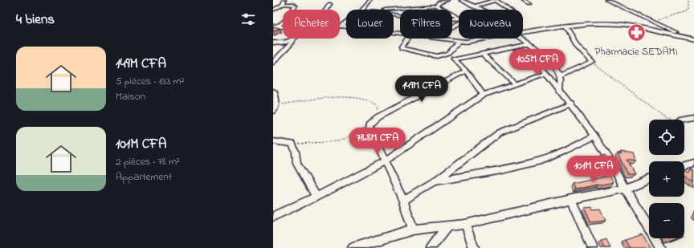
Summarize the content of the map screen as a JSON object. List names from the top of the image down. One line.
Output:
{"places":{"pharmacy":["Pharmacie SEDAMI"]},"page":{"heading":"4 biens","chip":["Acheter","Louer","Filtres","Nouveau"],"list":[{"name":"149M CFA","note":"5 pièces · 133 m² · Maison"},{"name":"101M CFA","note":"2 pièces · 78 m² · Appartement"}],"price":["105M CFA","149M CFA","78.8M CFA","101M CFA"],"map_buttons":["+","−"]}}
